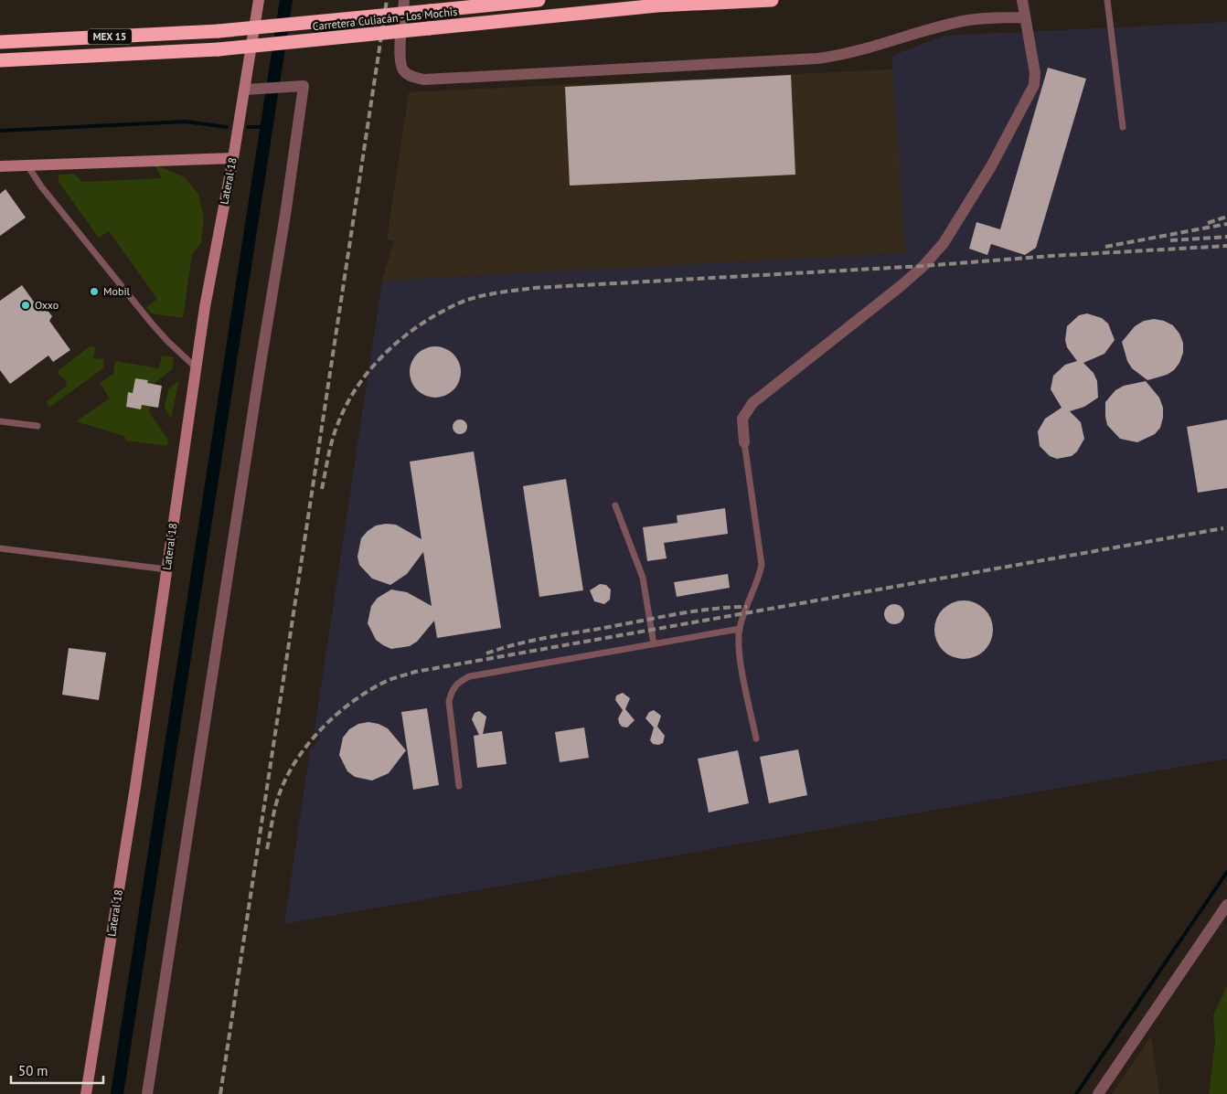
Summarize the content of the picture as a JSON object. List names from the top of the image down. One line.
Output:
{"streets":{"highway":["Carretera Culiacán - Los Mochis","MEX 15"],"street":["Lateral 18"]},"places":["Mobil","Oxxo"],"scale_bar":"50 m"}
